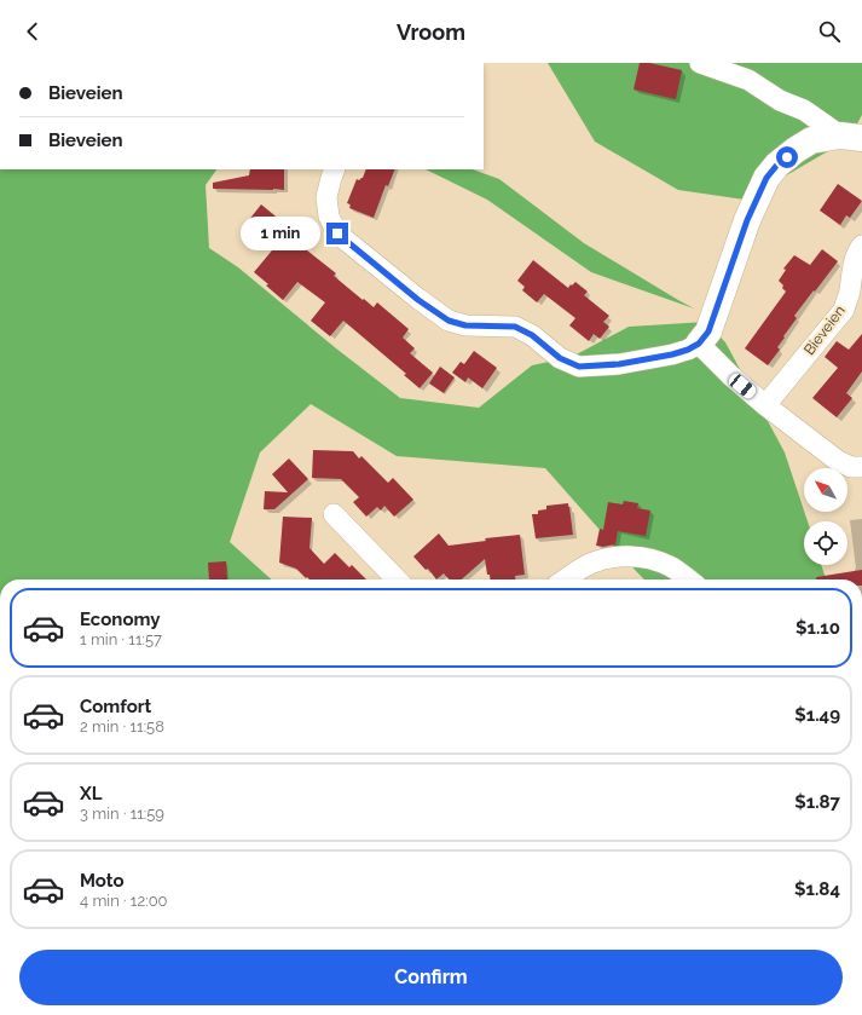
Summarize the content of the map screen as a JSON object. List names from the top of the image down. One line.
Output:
{"streets":{"street":["Bieveien"]},"north":"top left","page":{"header":"Vroom","banner":["Bieveien","Bieveien"],"bubble":"1 min","list":[{"name":"Economy","note":"1 min · 11:57","value":"$1.10"},{"name":"Comfort","note":"2 min · 11:58","value":"$1.49"},{"name":"XL","note":"3 min · 11:59","value":"$1.87"},{"name":"Moto","note":"4 min · 12:00","value":"$1.84"}],"buttons":"Confirm"}}
